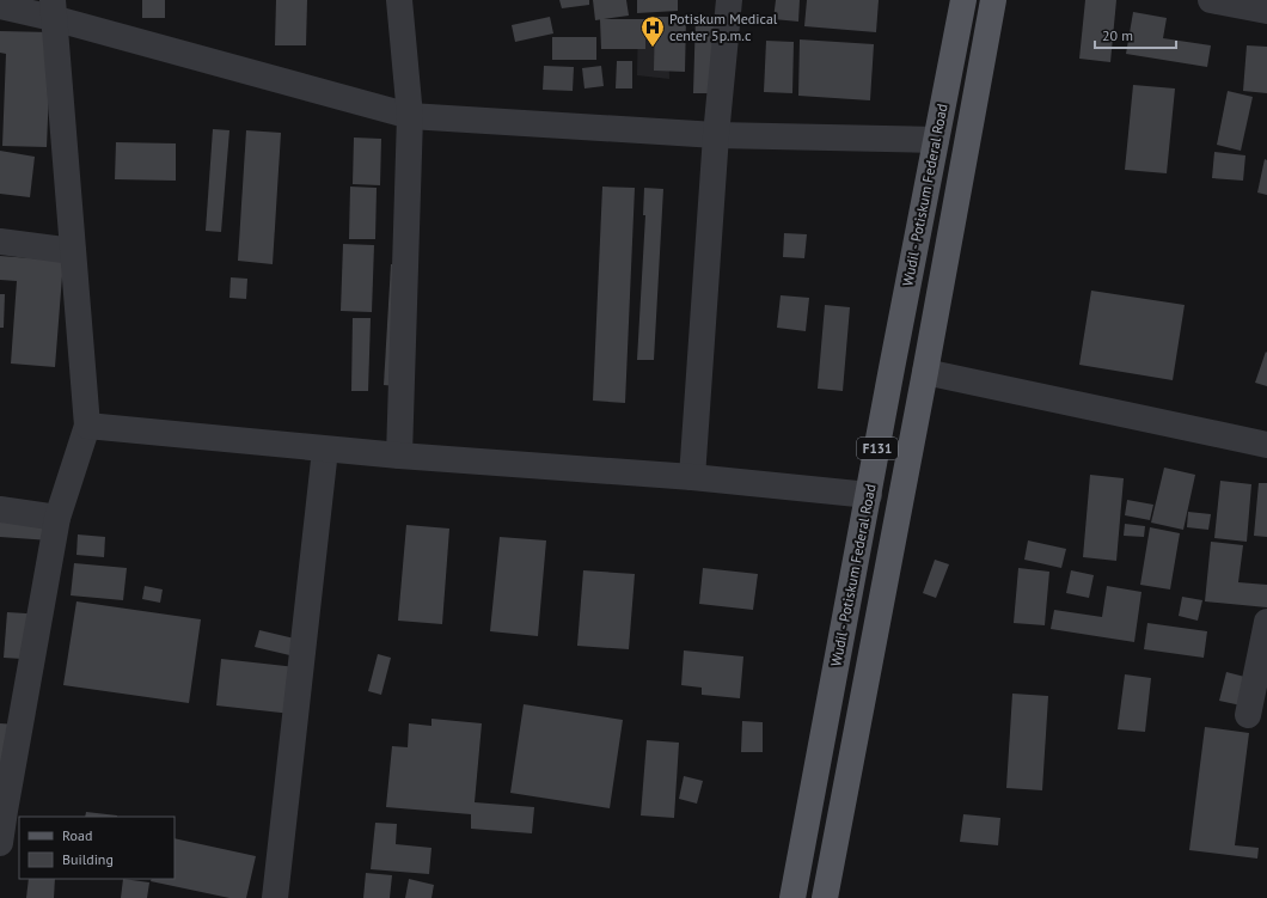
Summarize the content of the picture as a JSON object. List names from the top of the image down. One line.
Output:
{"streets":{"main road":["Wudil - Potiskum Federal Road","F131"]},"places":{"hospital":["Potiskum Medical center 5p.m.c"]},"legend":["Road","Building"],"scale_bar":"20 m"}
